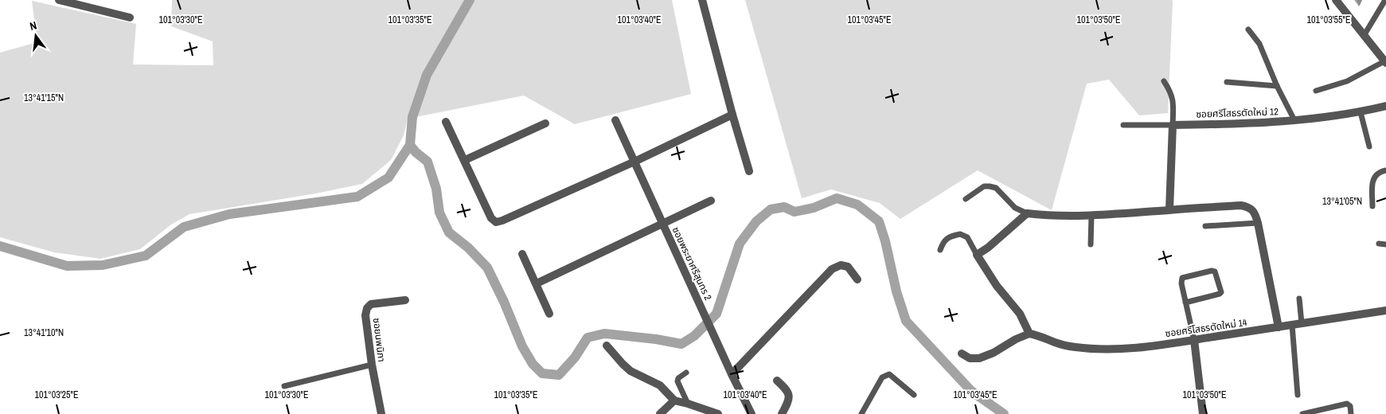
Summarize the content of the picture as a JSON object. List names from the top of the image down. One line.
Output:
{"streets":{"street":["ซอยศรีโสธรตัดใหม่ 12","ซอยพระยาศรีสุนทร 2","ซอยศรีโสธรตัดใหม่ 14","ซอยนพนิภา"]},"north":"top","coordinates":["101°03'50\"E","101°03'55\"E","101°03'30\"E","101°03'35\"E","101°03'40\"E","101°03'45\"E","13°41'15\"N","13°41'05\"N","13°41'10\"N","101°03'25\"E"]}
